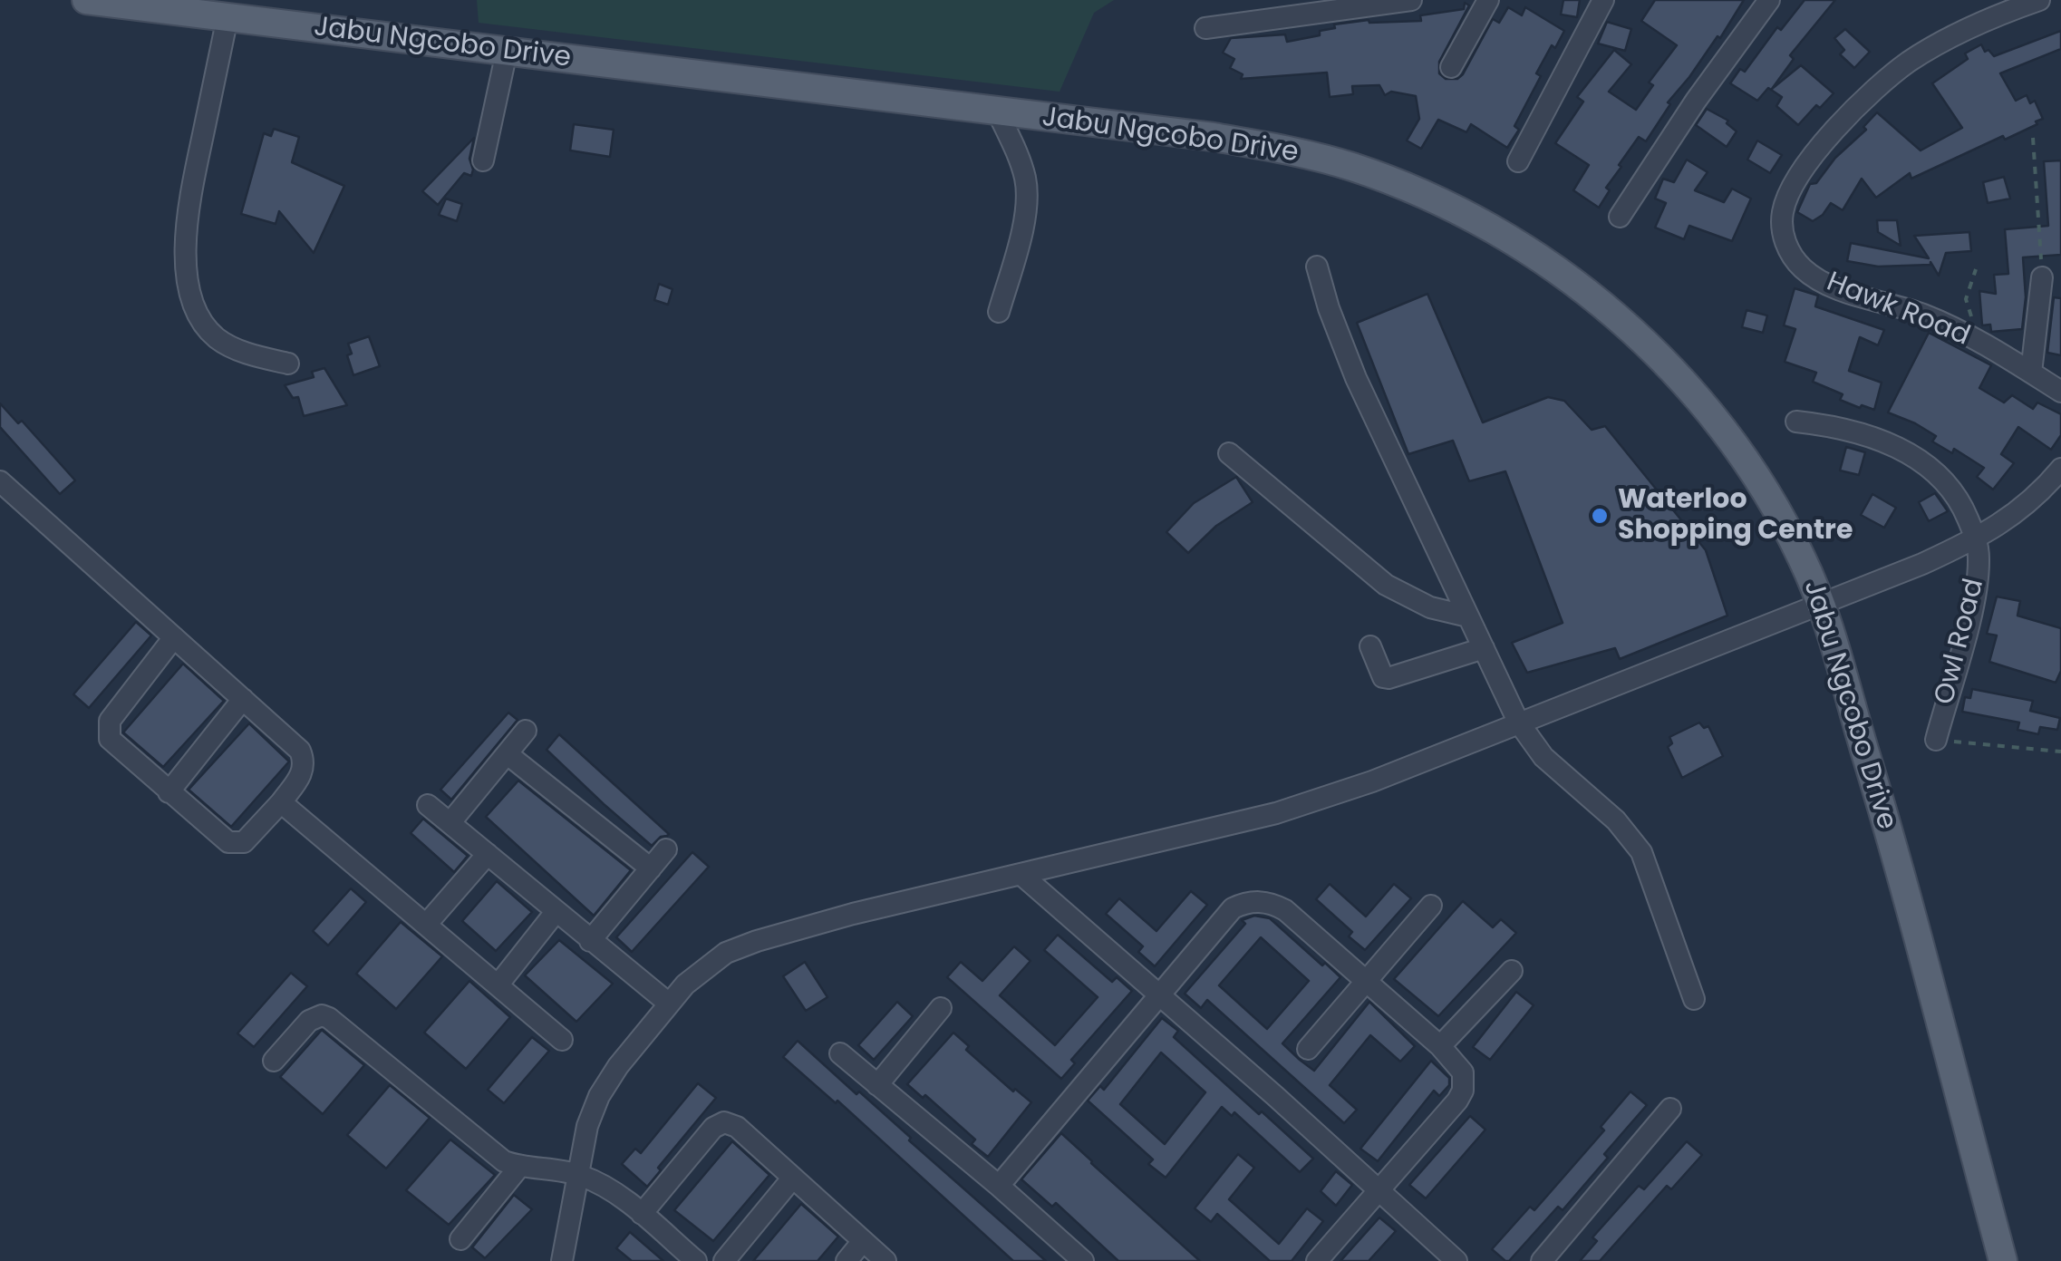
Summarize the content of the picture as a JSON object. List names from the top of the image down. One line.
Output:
{"streets":{"main road":["Jabu Ngcobo Drive"],"street":["Hawk Road","Owl Road"]},"places":["Waterloo Shopping Centre"]}
